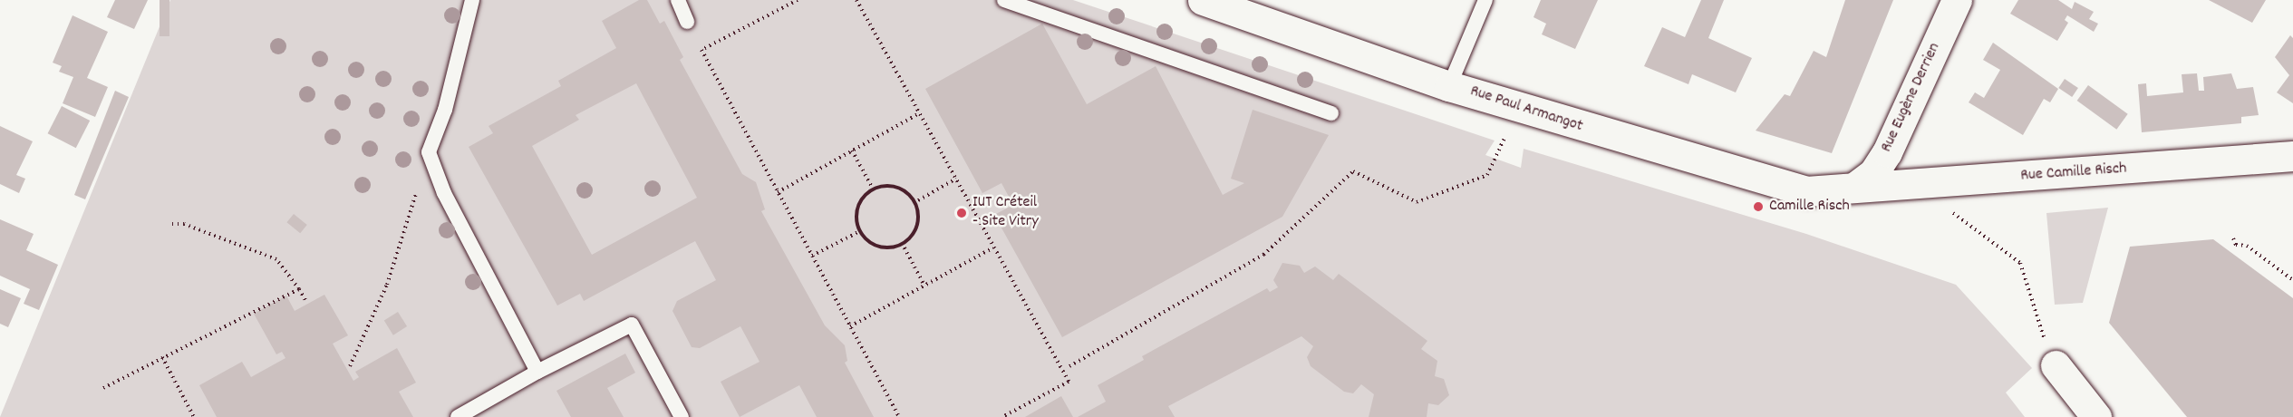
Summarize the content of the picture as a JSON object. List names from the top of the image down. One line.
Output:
{"streets":{"street":["Rue Eugène Derrien","Rue Paul Armangot","Rue Camille Risch"]},"crossings":[["Rue Eugène Derrien","Rue Paul Armangot"],["Rue Eugène Derrien","Rue Camille Risch"],["Rue Paul Armangot","Rue Camille Risch"]],"places":["Camille Risch","IUT Créteil - Site Vitry"]}
